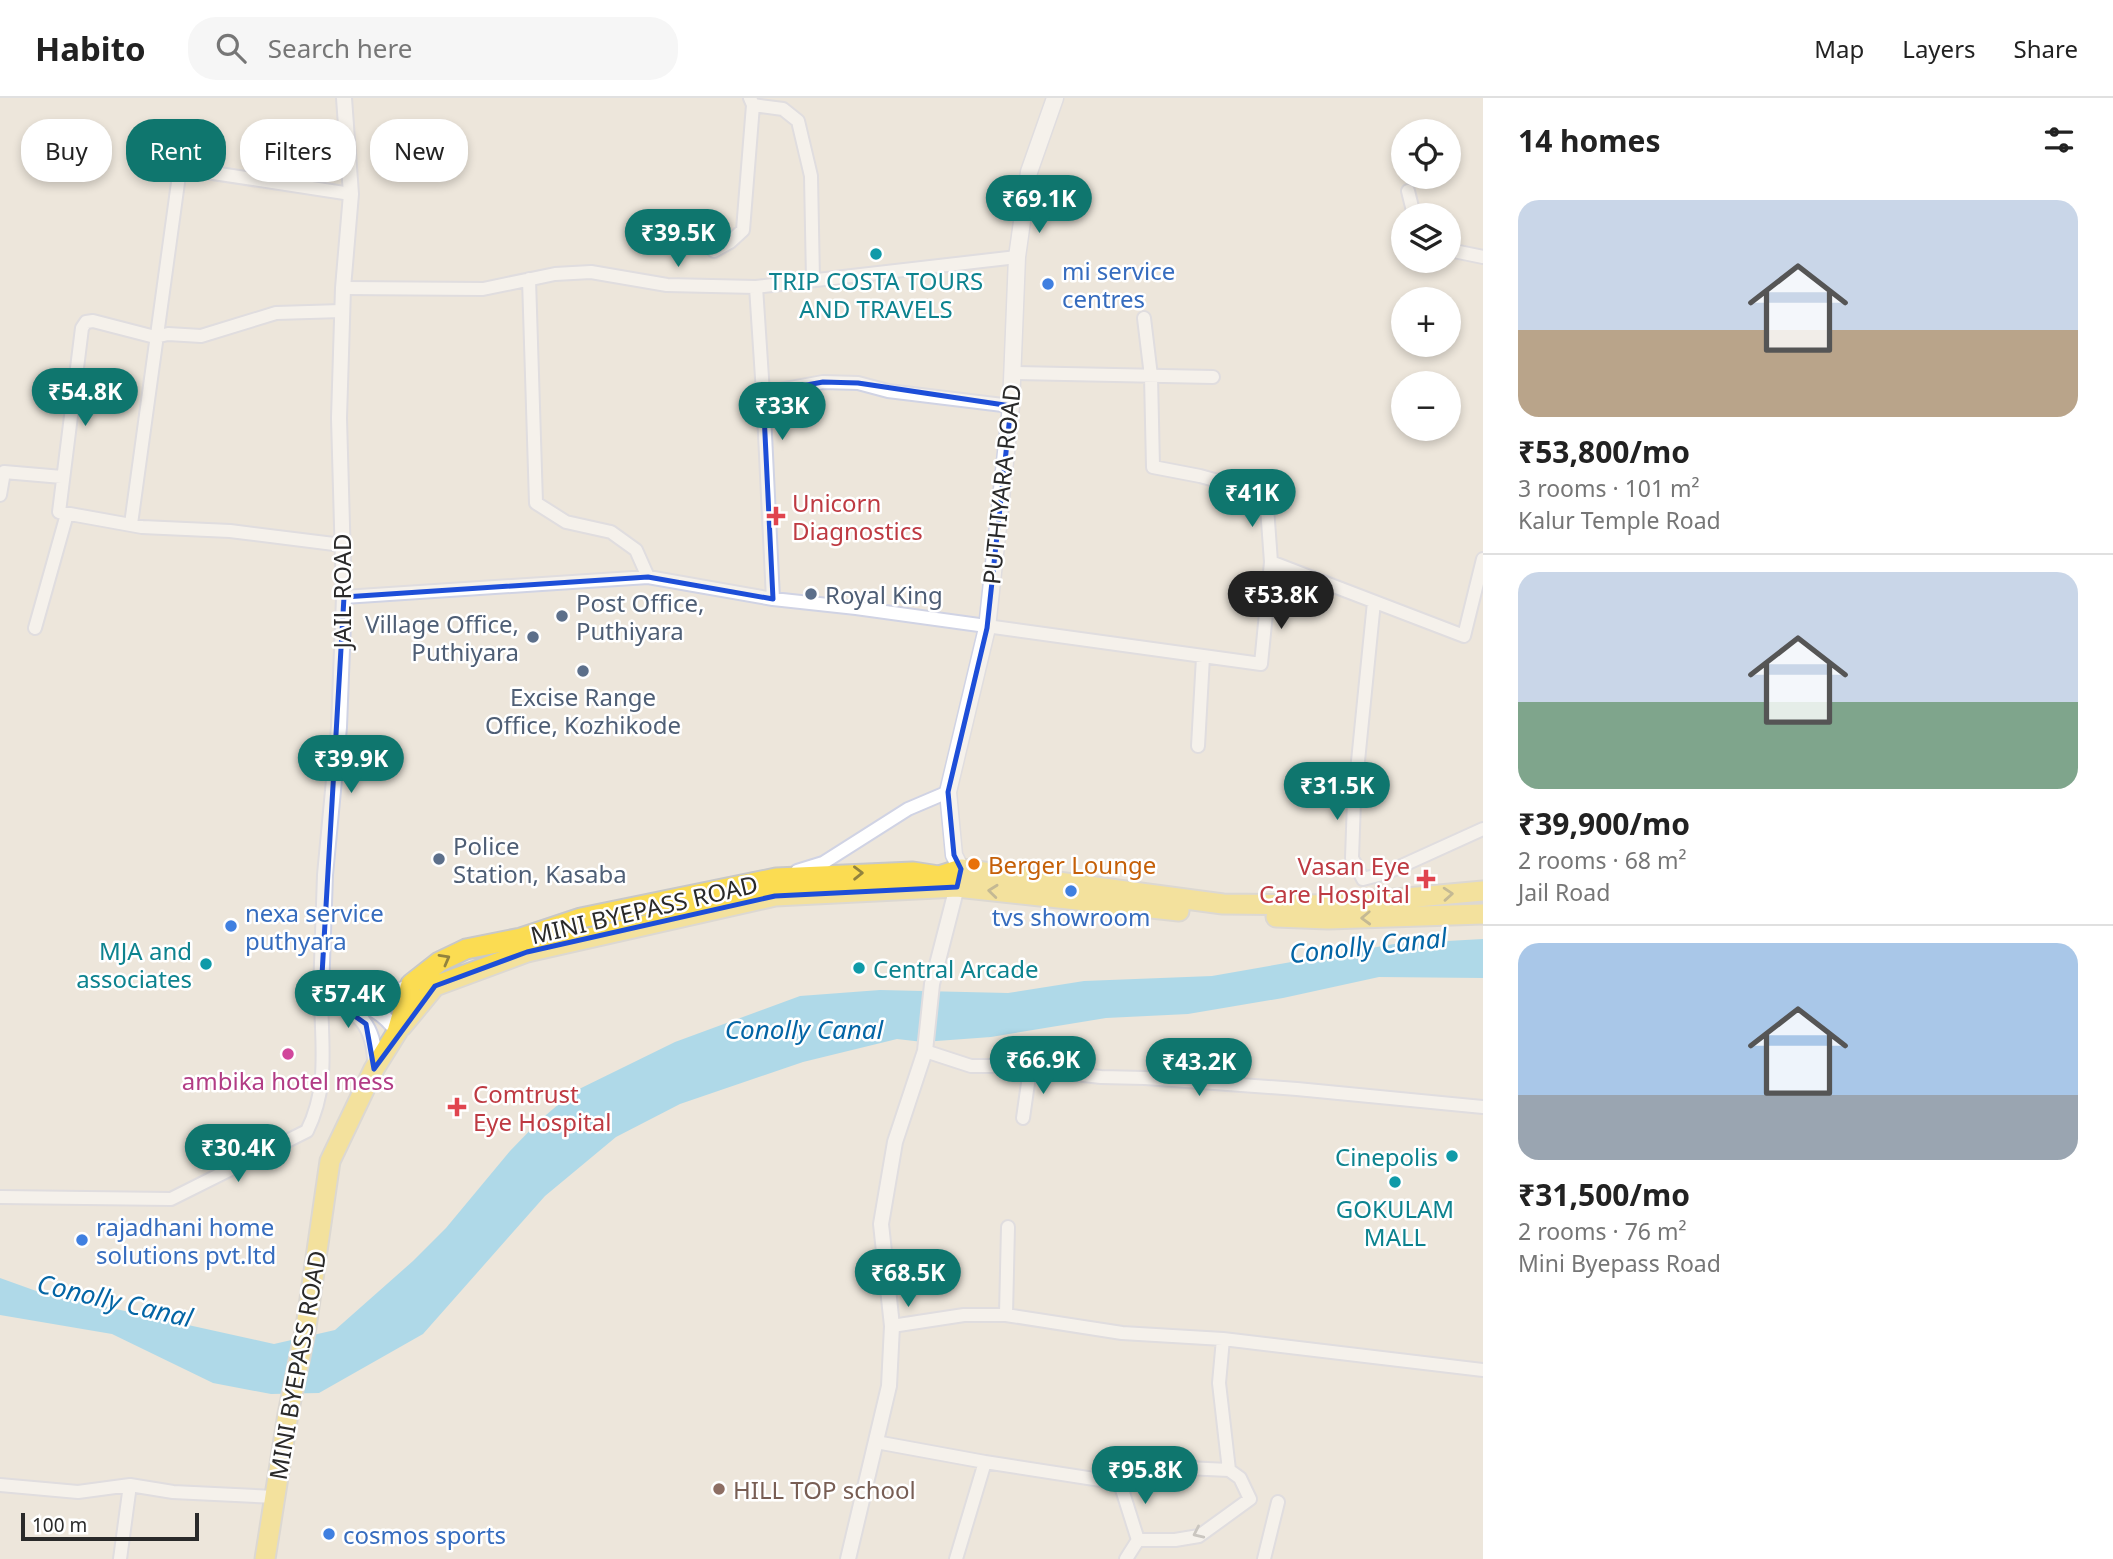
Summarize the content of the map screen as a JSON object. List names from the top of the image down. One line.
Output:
{"streets":{"main road":["PUTHIYARA ROAD","MINI BYEPASS ROAD"],"street":["JAIL ROAD"]},"crossings":[["PUTHIYARA ROAD","MINI BYEPASS ROAD"]],"water":["Conolly Canal"],"places":{"other":["TRIP COSTA TOURS AND TRAVELS","mi service centres","Royal King","Post Office, Puthiyara","Village Office, Puthiyara","Excise Range Office, Kozhikode","Police Station, Kasaba","Berger Lounge","tvs showroom","nexa service puthyara","MJA and associates","Central Arcade","ambika hotel mess","Cinepolis","GOKULAM MALL","rajadhani home solutions pvt.ltd","HILL TOP school","cosmos sports"],"health":["Unicorn Diagnostics","Vasan Eye Care Hospital","Comtrust Eye Hospital"]},"scale_bar":"100 m","page":{"header":"Habito","search":"Search here","nav":["Map","Layers","Share"],"heading":"14 homes","map_buttons":["+","−"],"chip":["Buy","Rent","Filters","New"],"price":["₹69.1K","₹39.5K","₹54.8K","₹33K","₹41K","₹53.8K","₹39.9K","₹31.5K","₹57.4K","₹66.9K","₹43.2K","₹30.4K","₹68.5K","₹95.8K"],"list":[{"name":"₹53,800/mo","note":"3 rooms · 101 m² · Kalur Temple Road"},{"name":"₹39,900/mo","note":"2 rooms · 68 m² · Jail Road"},{"name":"₹31,500/mo","note":"2 rooms · 76 m² · Mini Byepass Road"}],"scale":"100 m"}}
